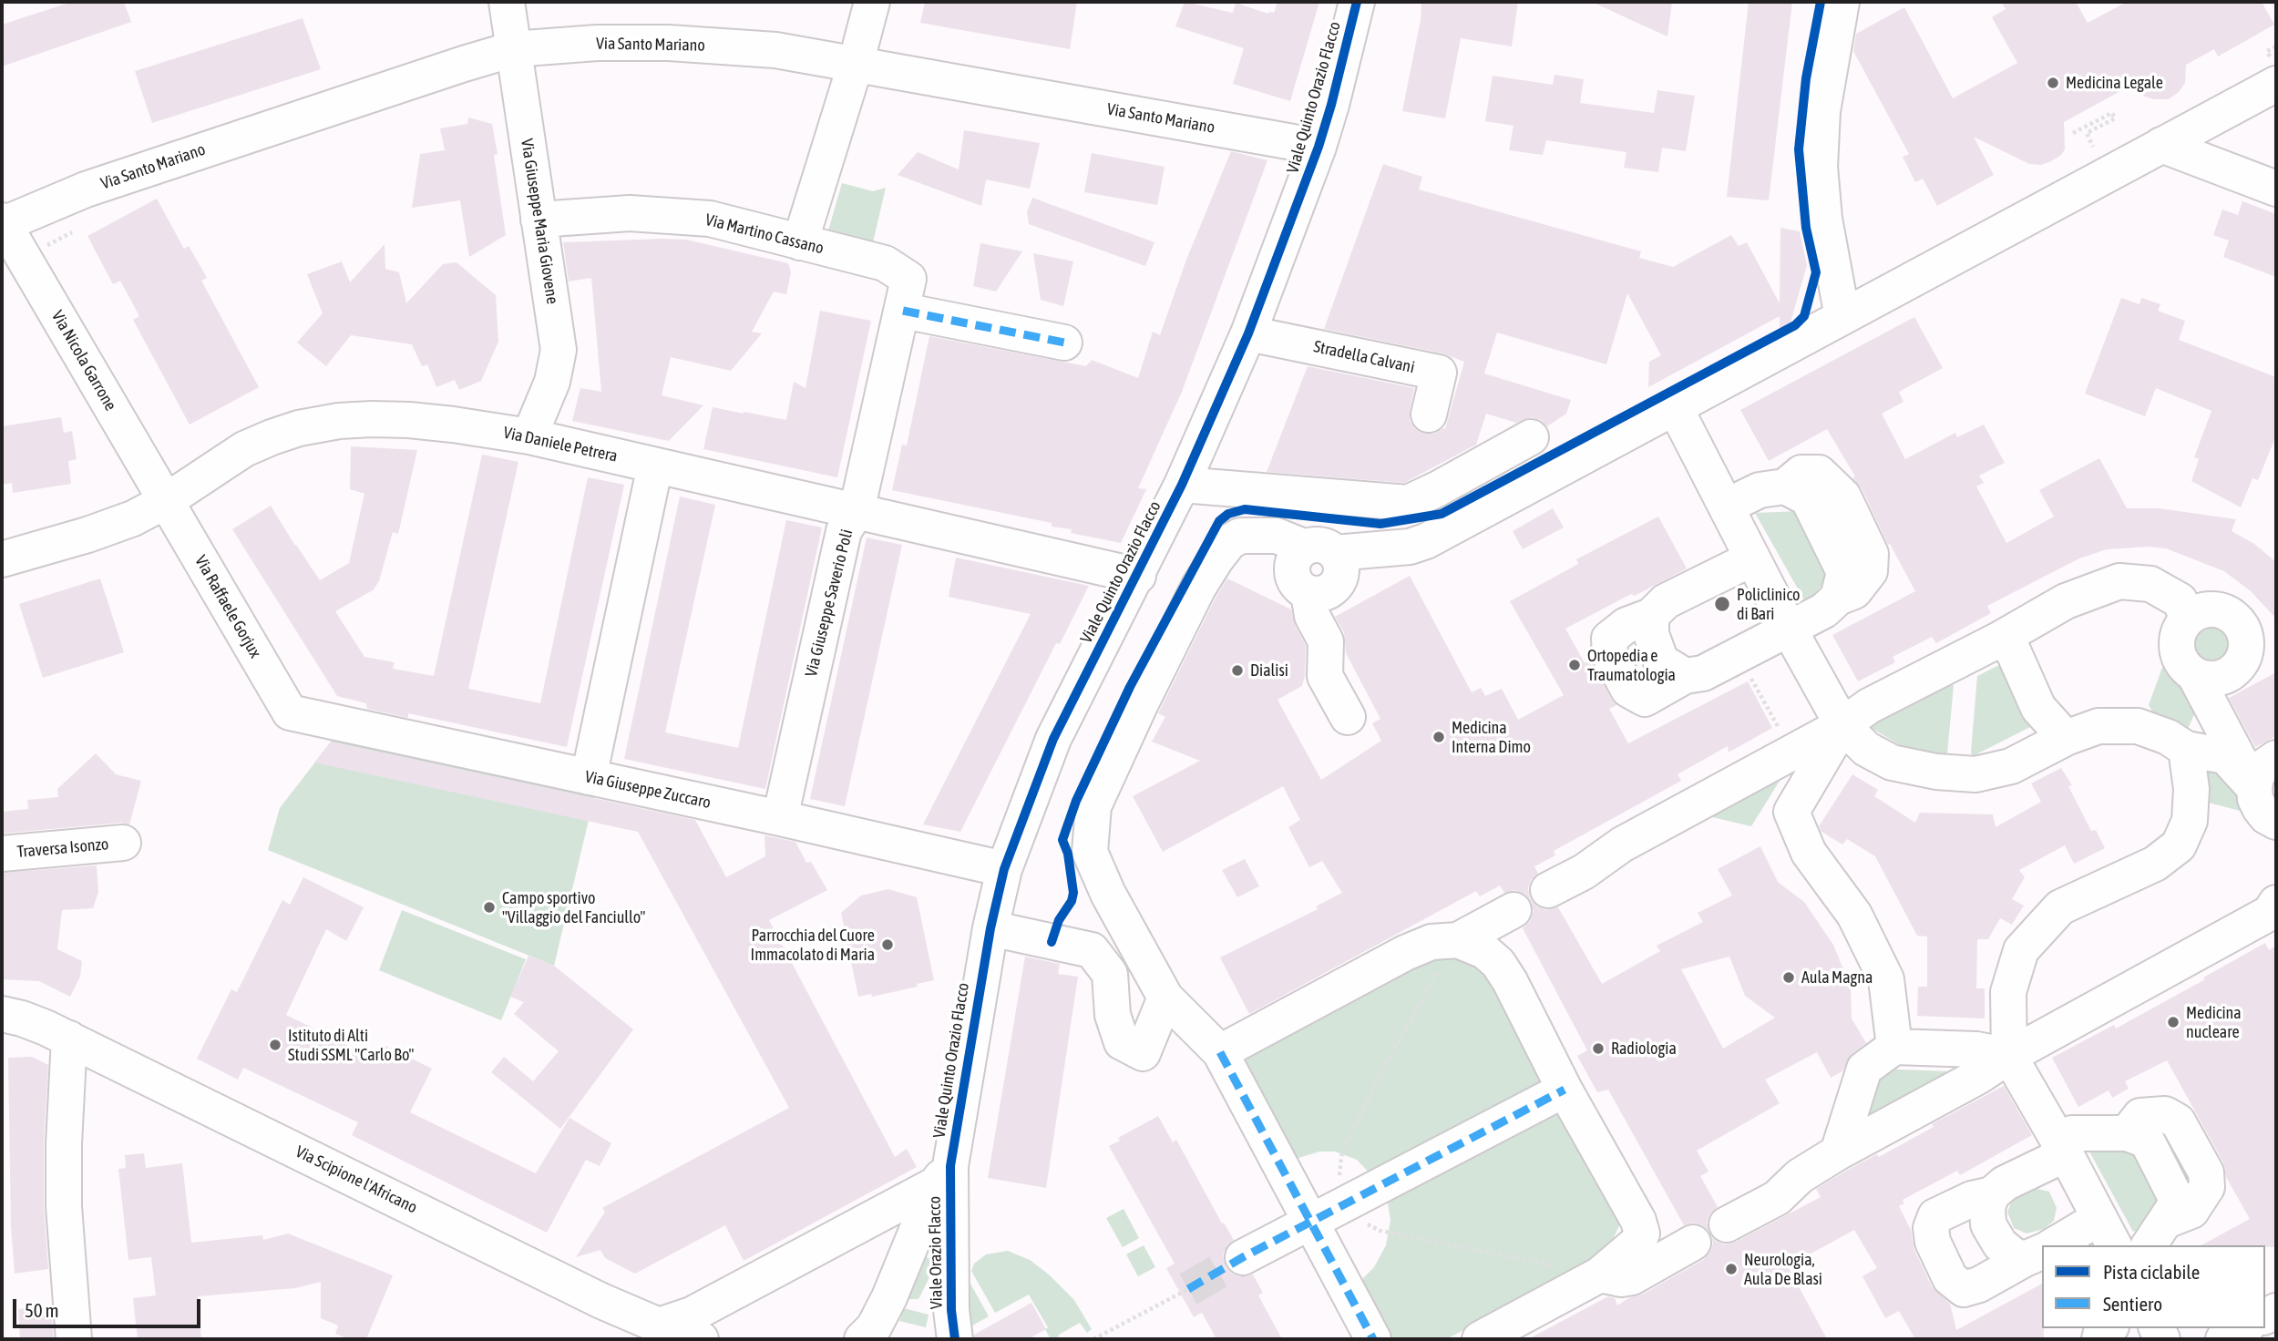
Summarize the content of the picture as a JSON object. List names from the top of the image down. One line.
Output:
{"streets":{"street":["Via Santo Mariano","Viale Quinto Orazio Flacco","Via Giuseppe Maria Giovene","Via Martino Cassano","Stradella Calvani","Via Nicola Garrone","Via Daniele Petrera","Via Giuseppe Saverio Poli","Via Raffaele Gorjux","Via Giuseppe Zuccaro","Traversa Isonzo","Via Scipione l'Africano","Viale Orazio Flacco"]},"crossings":[["Via Santo Mariano","Viale Quinto Orazio Flacco"],["Via Santo Mariano","Via Giuseppe Maria Giovene"],["Via Santo Mariano","Via Nicola Garrone"],["Viale Quinto Orazio Flacco","Stradella Calvani"],["Viale Quinto Orazio Flacco","Via Daniele Petrera"],["Viale Quinto Orazio Flacco","Via Giuseppe Zuccaro"],["Viale Quinto Orazio Flacco","Viale Orazio Flacco"],["Via Giuseppe Maria Giovene","Via Martino Cassano"],["Via Giuseppe Maria Giovene","Via Daniele Petrera"],["Via Martino Cassano","Via Giuseppe Saverio Poli"],["Via Nicola Garrone","Via Daniele Petrera"],["Via Nicola Garrone","Via Raffaele Gorjux"],["Via Daniele Petrera","Via Giuseppe Saverio Poli"],["Via Daniele Petrera","Via Raffaele Gorjux"],["Via Giuseppe Saverio Poli","Via Giuseppe Zuccaro"],["Via Raffaele Gorjux","Via Giuseppe Zuccaro"]],"places":["Medicina Legale","Policlinico di Bari","Ortopedia e Traumatologia","Dialisi","Medicina Interna Dimo","Campo sportivo \"Villaggio del Fanciullo\"","Parrocchia del Cuore Immacolato di Maria","Aula Magna","Medicina nucleare","Istituto di Alti Studi SSML \"Carlo Bo\"","Radiologia","Neurologia, Aula De Blasi"],"legend":["Pista ciclabile","Sentiero"],"scale_bar":"50 m"}
